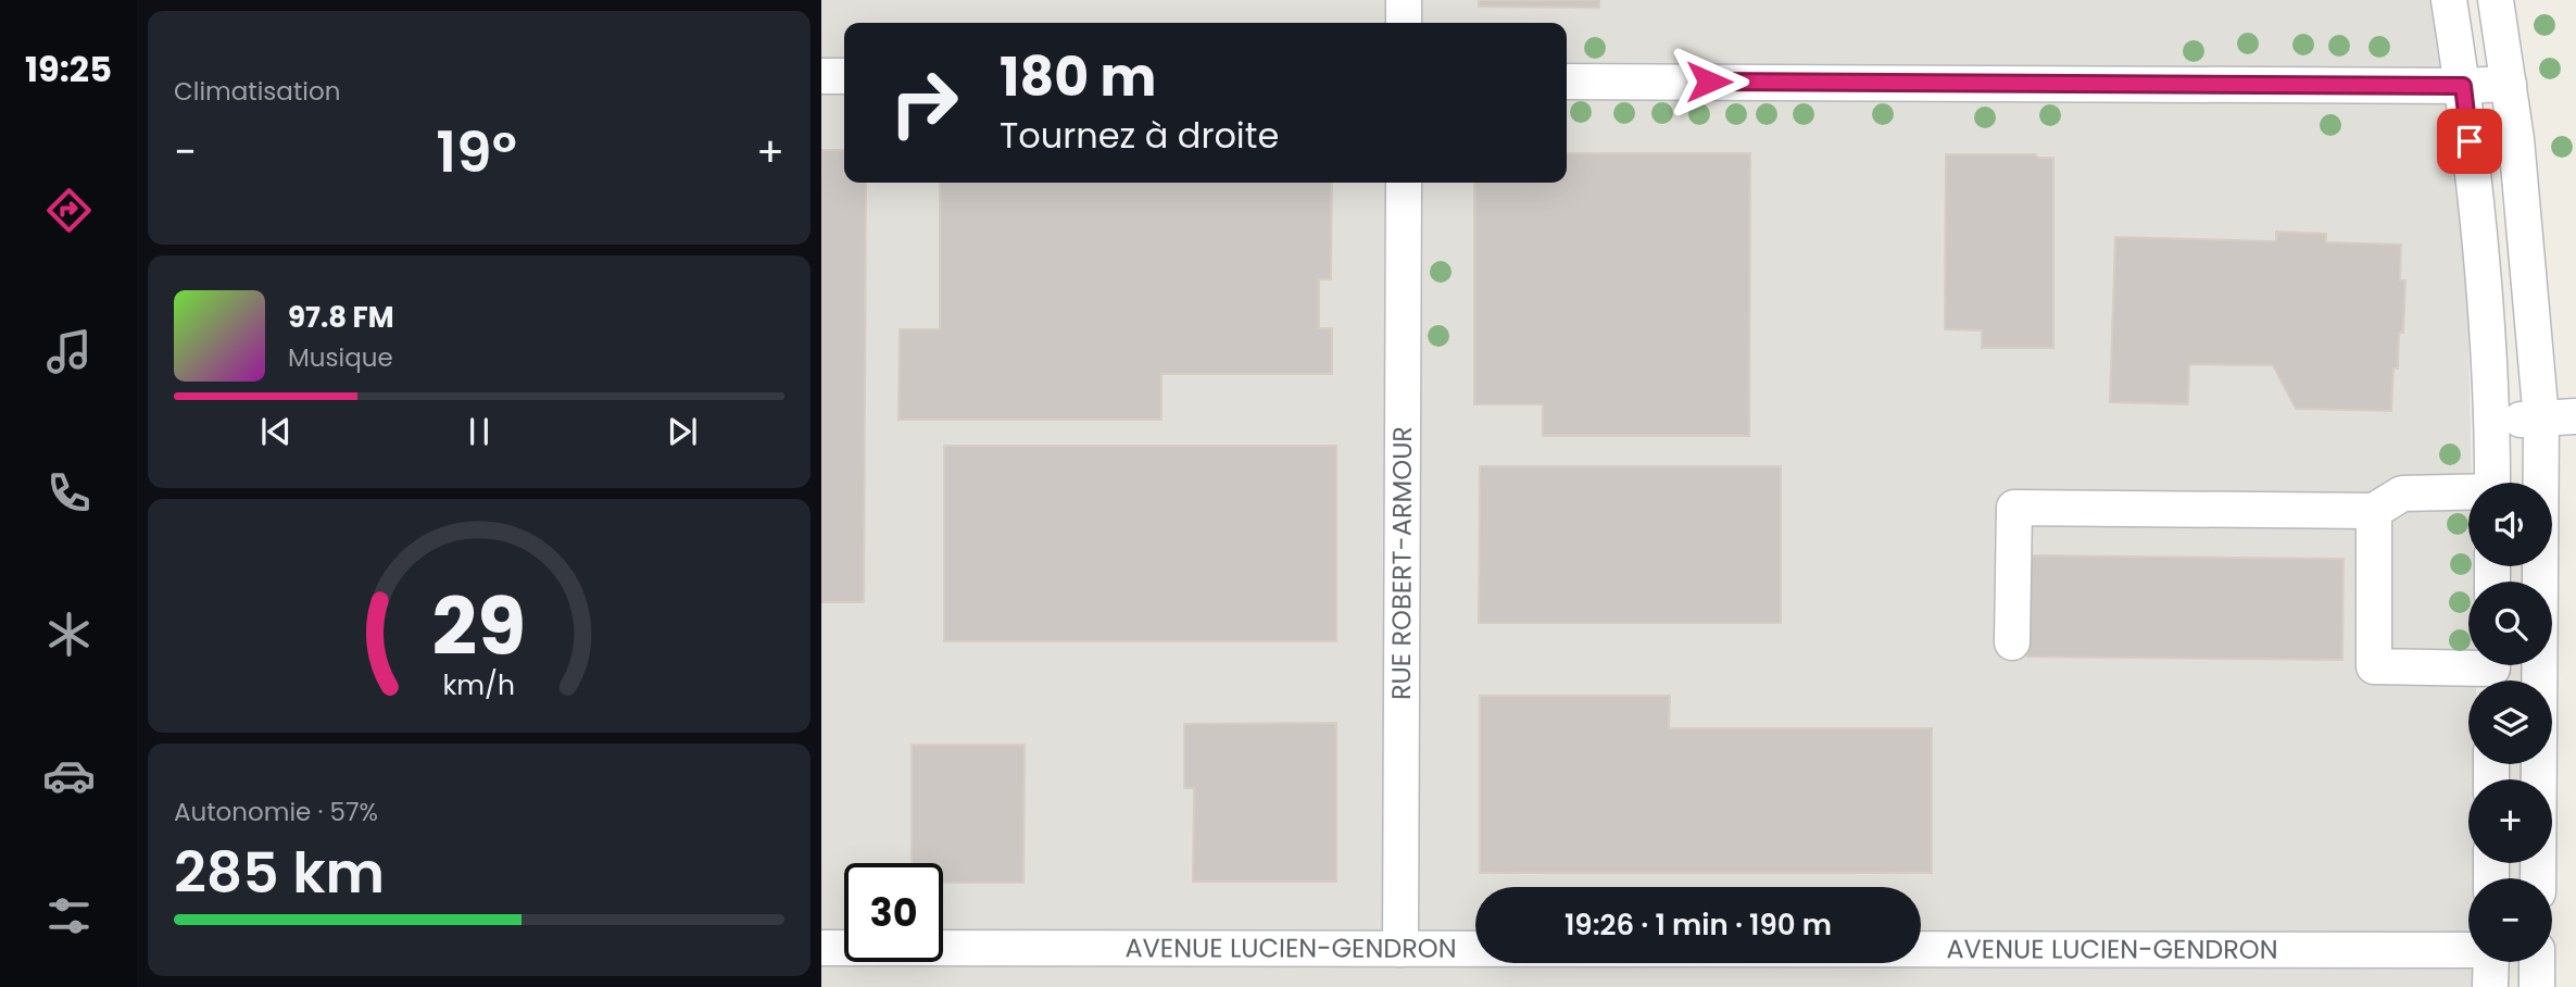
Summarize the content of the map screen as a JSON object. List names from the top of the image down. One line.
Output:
{"streets":{"street":["RUE ROBERT-ARMOUR","AVENUE LUCIEN-GENDRON"]},"crossings":[["RUE ROBERT-ARMOUR","AVENUE LUCIEN-GENDRON"]],"page":{"tabs":"19:25","tile":["Climatisation",["Autonomie · 57%","285 km"]],"turn":["180 m","Tournez à droite"],"heat":["−","19°","+"],"song":["97.8 FM","Musique"],"map_buttons":["+","−"],"limit":"30","trip":"19:26 · 1 min · 190 m","gauge":["29","km/h"]}}
